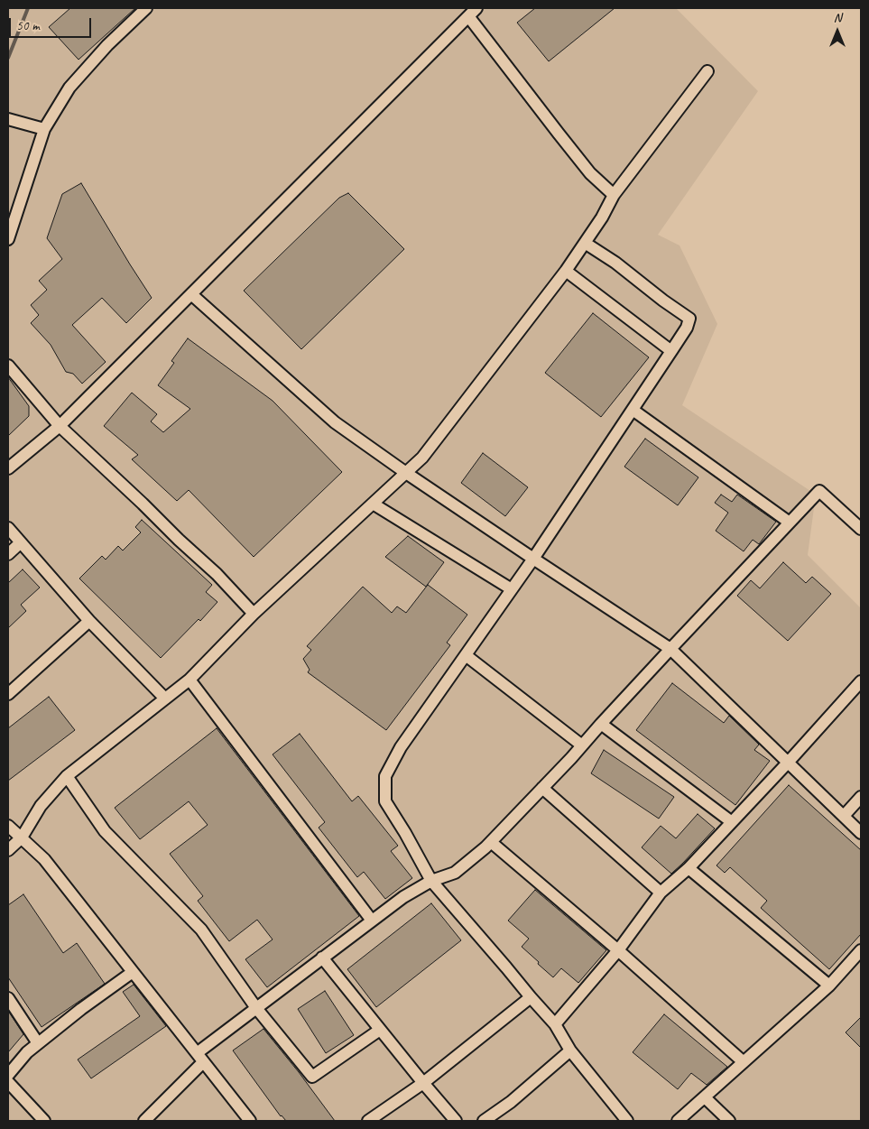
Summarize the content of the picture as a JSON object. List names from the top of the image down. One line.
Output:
{"scale_bar":"50 m","north":"top"}
